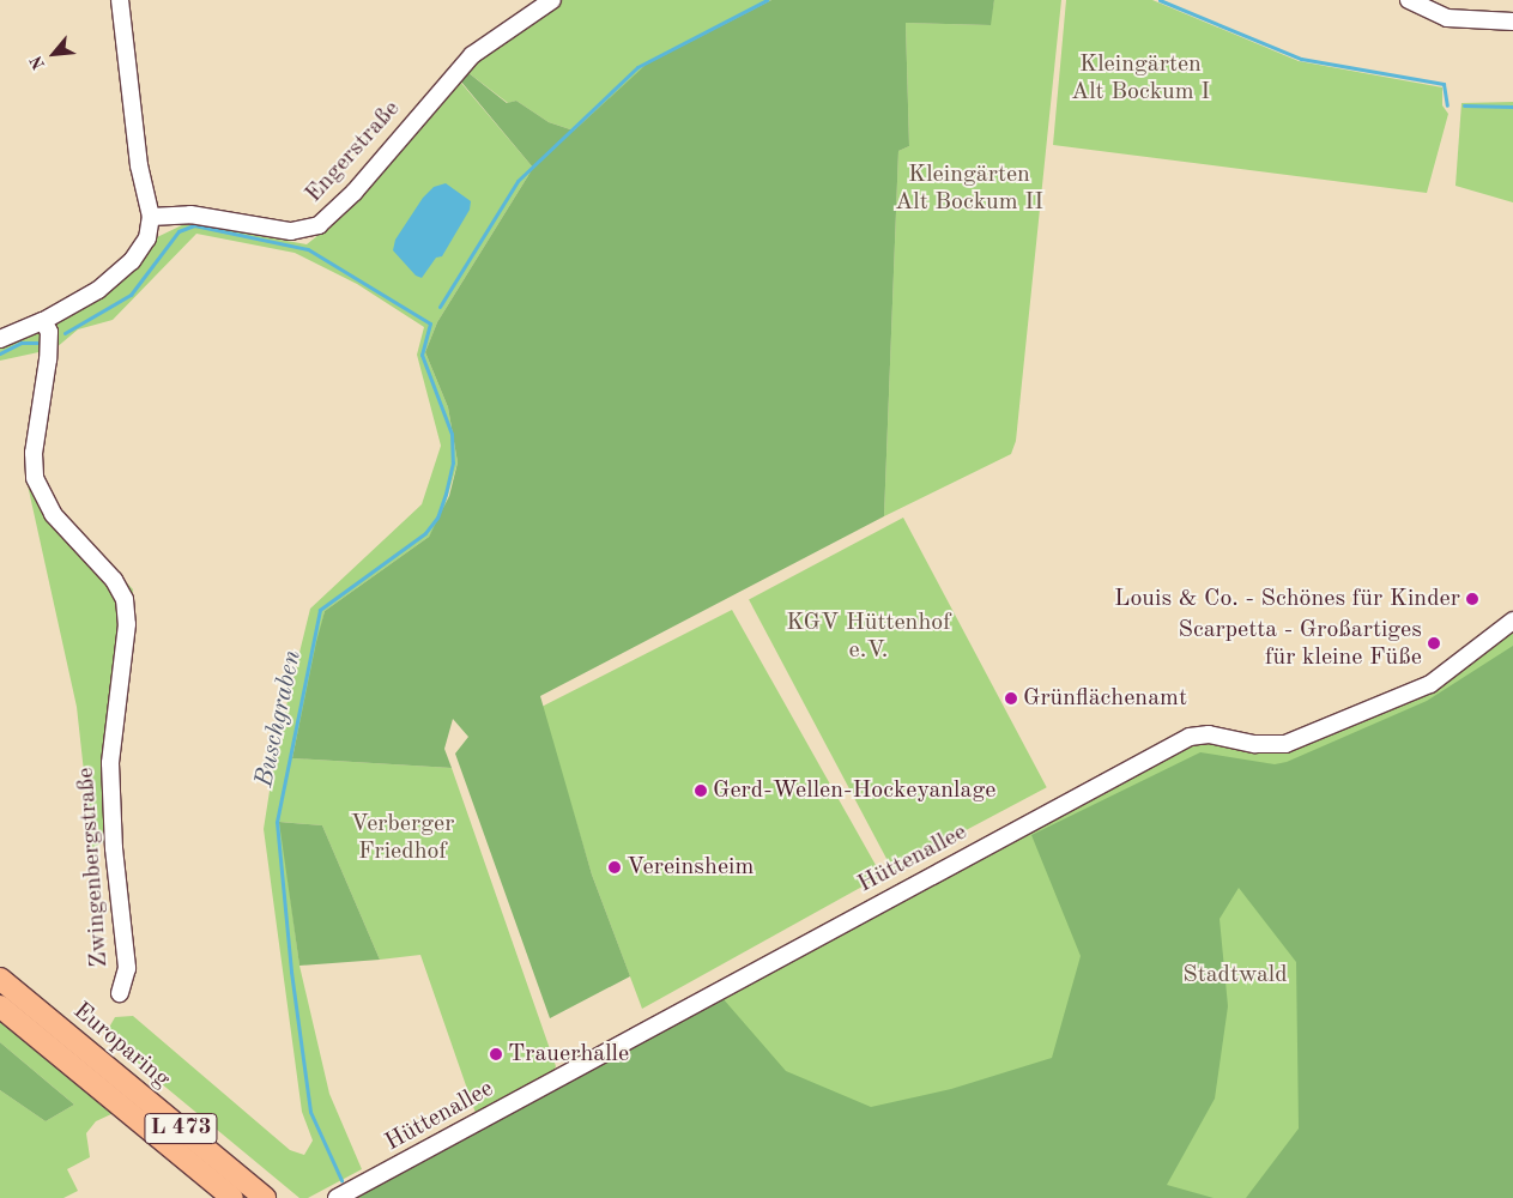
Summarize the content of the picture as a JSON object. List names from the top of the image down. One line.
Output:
{"streets":{"main road":["Europaring","L 473"],"street":["Engerstraße","Hüttenallee","Zwingenbergstraße"]},"water":["Buschgraben"],"parks":["Kleingärten Alt Bockum I","Kleingärten Alt Bockum II","KGV Hüttenhof e.V.","Verberger Friedhof","Stadtwald"],"places":["Louis & Co. - Schönes für Kinder","Scarpetta - Großartiges für kleine Füße","Grünflächenamt","Gerd-Wellen-Hockeyanlage","Vereinsheim","Trauerhalle"],"north":"bottom left"}
